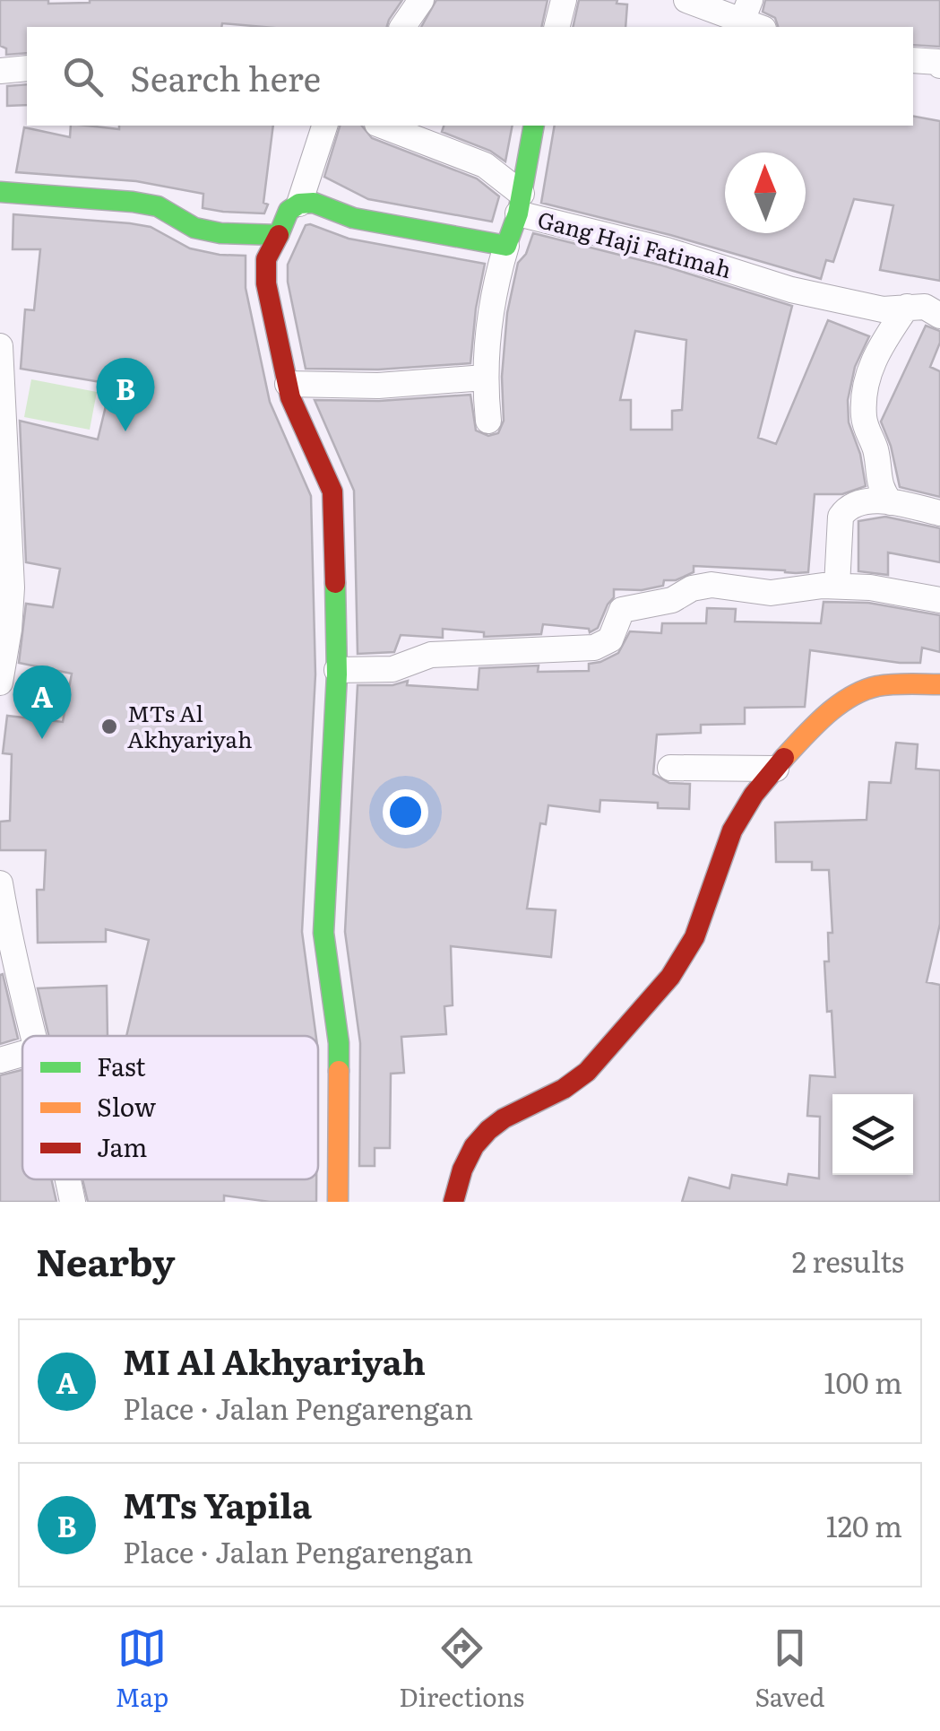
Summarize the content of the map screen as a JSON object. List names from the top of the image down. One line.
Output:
{"streets":{"street":["Gang Haji Fatimah"]},"places":["MTs Al Akhyariyah"],"legend":["Fast","Slow","Jam"],"north":"top","page":{"search":"Search here","pins":["B","A"],"heading":["Nearby","2 results"],"list":[{"mark":"A","name":"MI Al Akhyariyah","note":"Place · Jalan Pengarengan","value":"100 m"},{"mark":"B","name":"MTs Yapila","note":"Place · Jalan Pengarengan","value":"120 m"}],"nav":["Map","Directions","Saved"]}}
